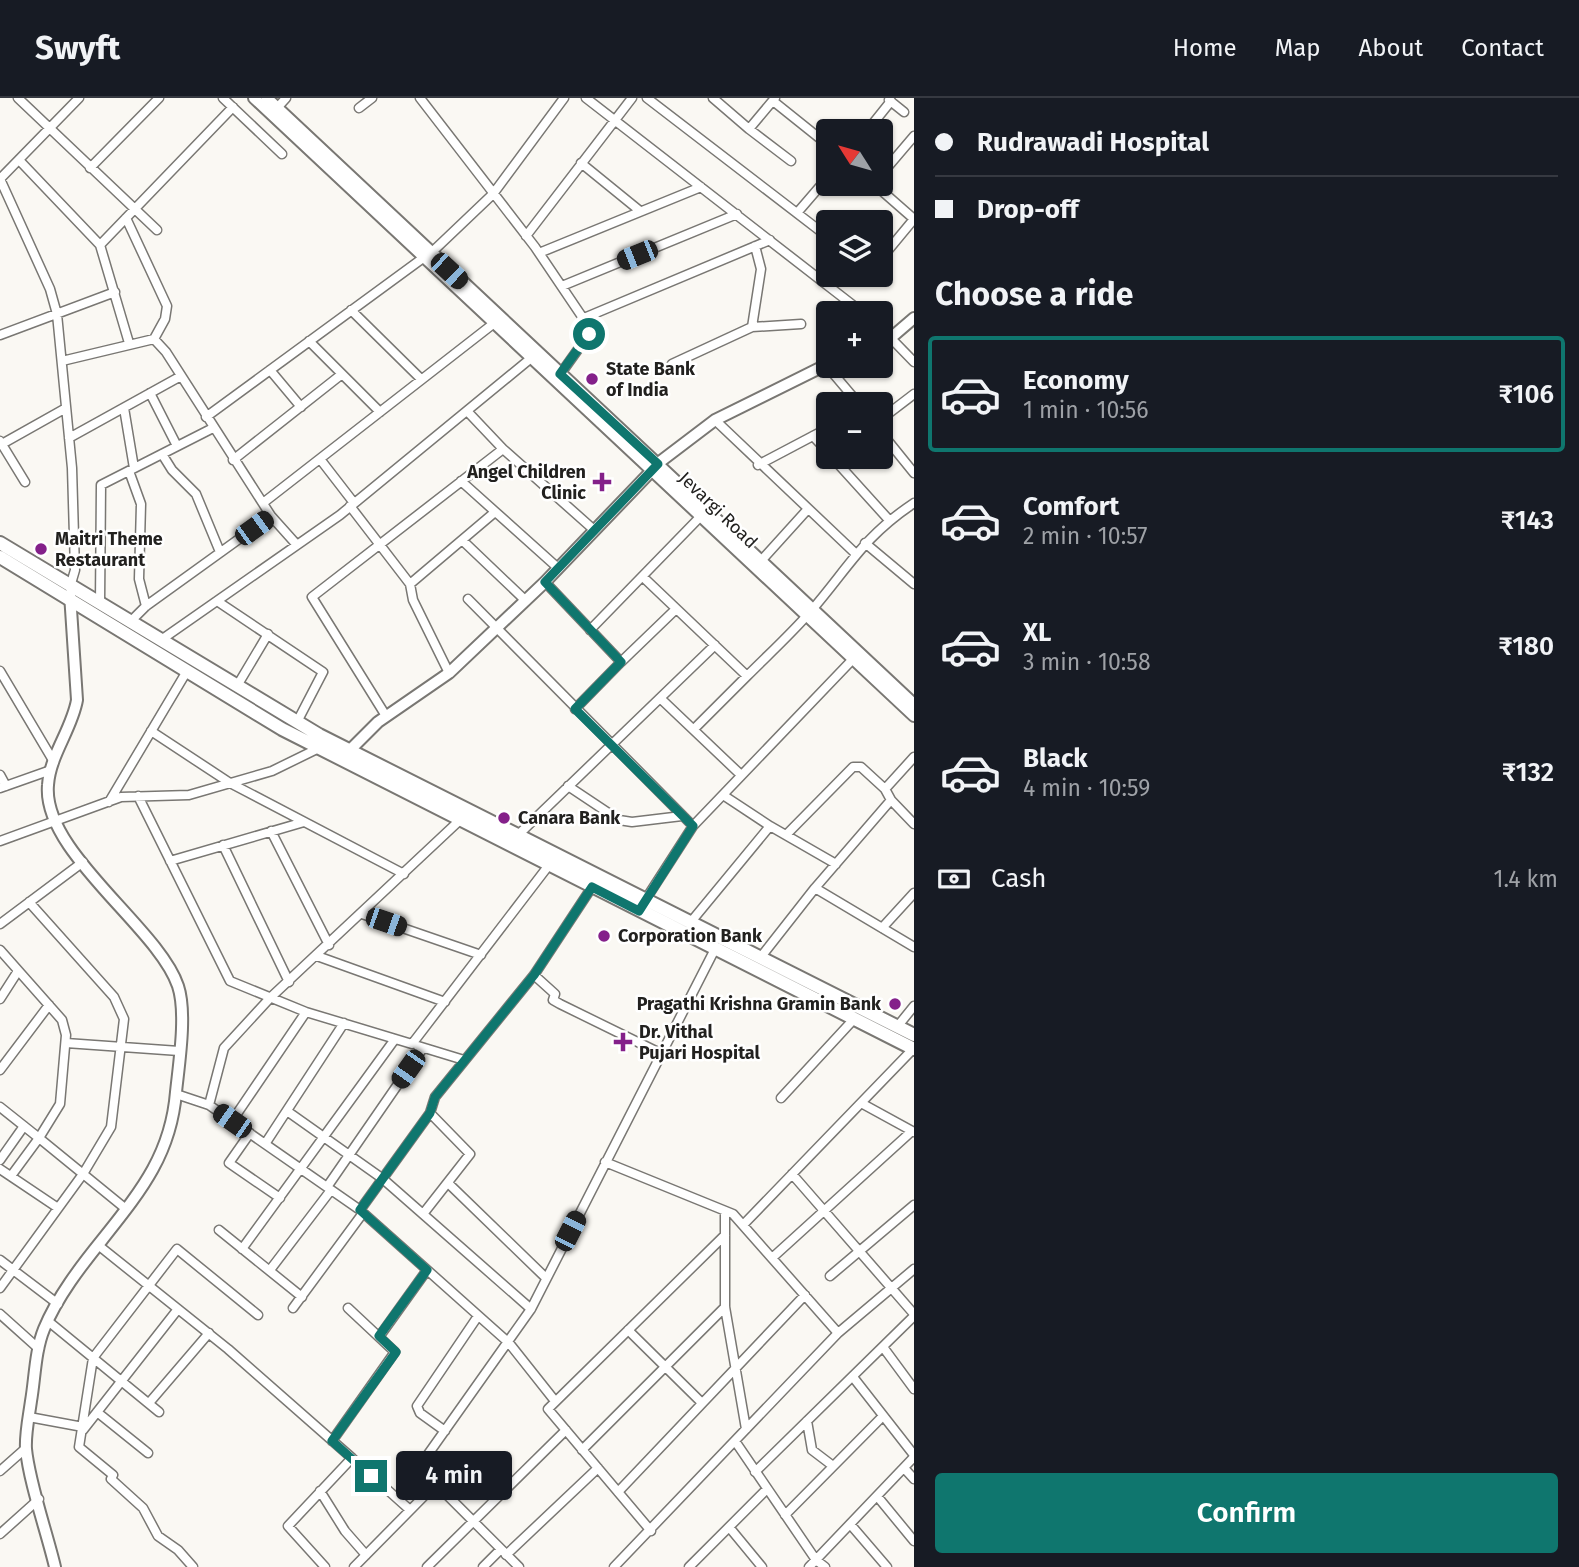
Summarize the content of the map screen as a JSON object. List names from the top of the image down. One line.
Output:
{"streets":{"street":["Jevargi Road"]},"places":{"other":["State Bank of India","Maitri Theme Restaurant","Canara Bank","Corporation Bank","Pragathi Krishna Gramin Bank"],"health":["Angel Children Clinic","Dr. Vithal Pujari Hospital"]},"north":"top left","page":{"header":"Swyft","nav":["Home","Map","About","Contact"],"banner":["Rudrawadi Hospital","Drop-off"],"map_buttons":["+","−"],"heading":"Choose a ride","list":[{"name":"Economy","note":"1 min · 10:56","value":"₹106"},{"name":"Comfort","note":"2 min · 10:57","value":"₹143"},{"name":"XL","note":"3 min · 10:58","value":"₹180"},{"name":"Black","note":"4 min · 10:59","value":"₹132"}],"pay":["Cash","1.4 km"],"bubble":"4 min","buttons":"Confirm"}}
